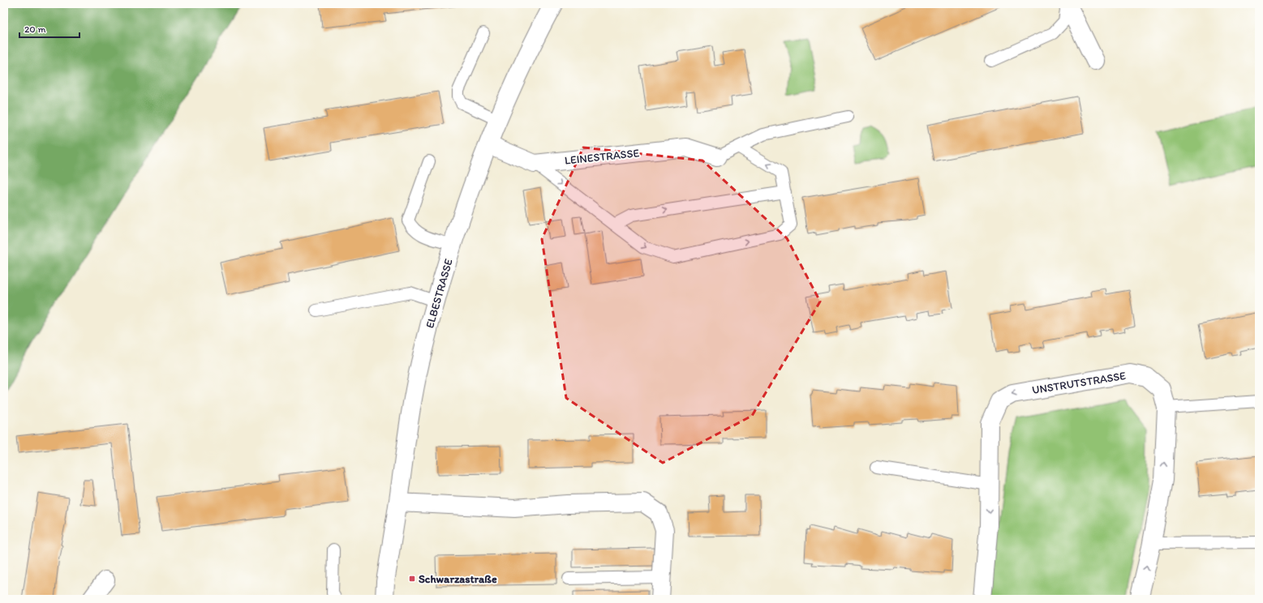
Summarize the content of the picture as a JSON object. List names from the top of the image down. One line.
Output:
{"streets":{"street":["LEINESTRASSE","ELBESTRASSE","UNSTRUTSTRASSE"]},"crossings":[["LEINESTRASSE","ELBESTRASSE"]],"places":{"transit":["Schwarzastraße"]},"scale_bar":"20 m"}
